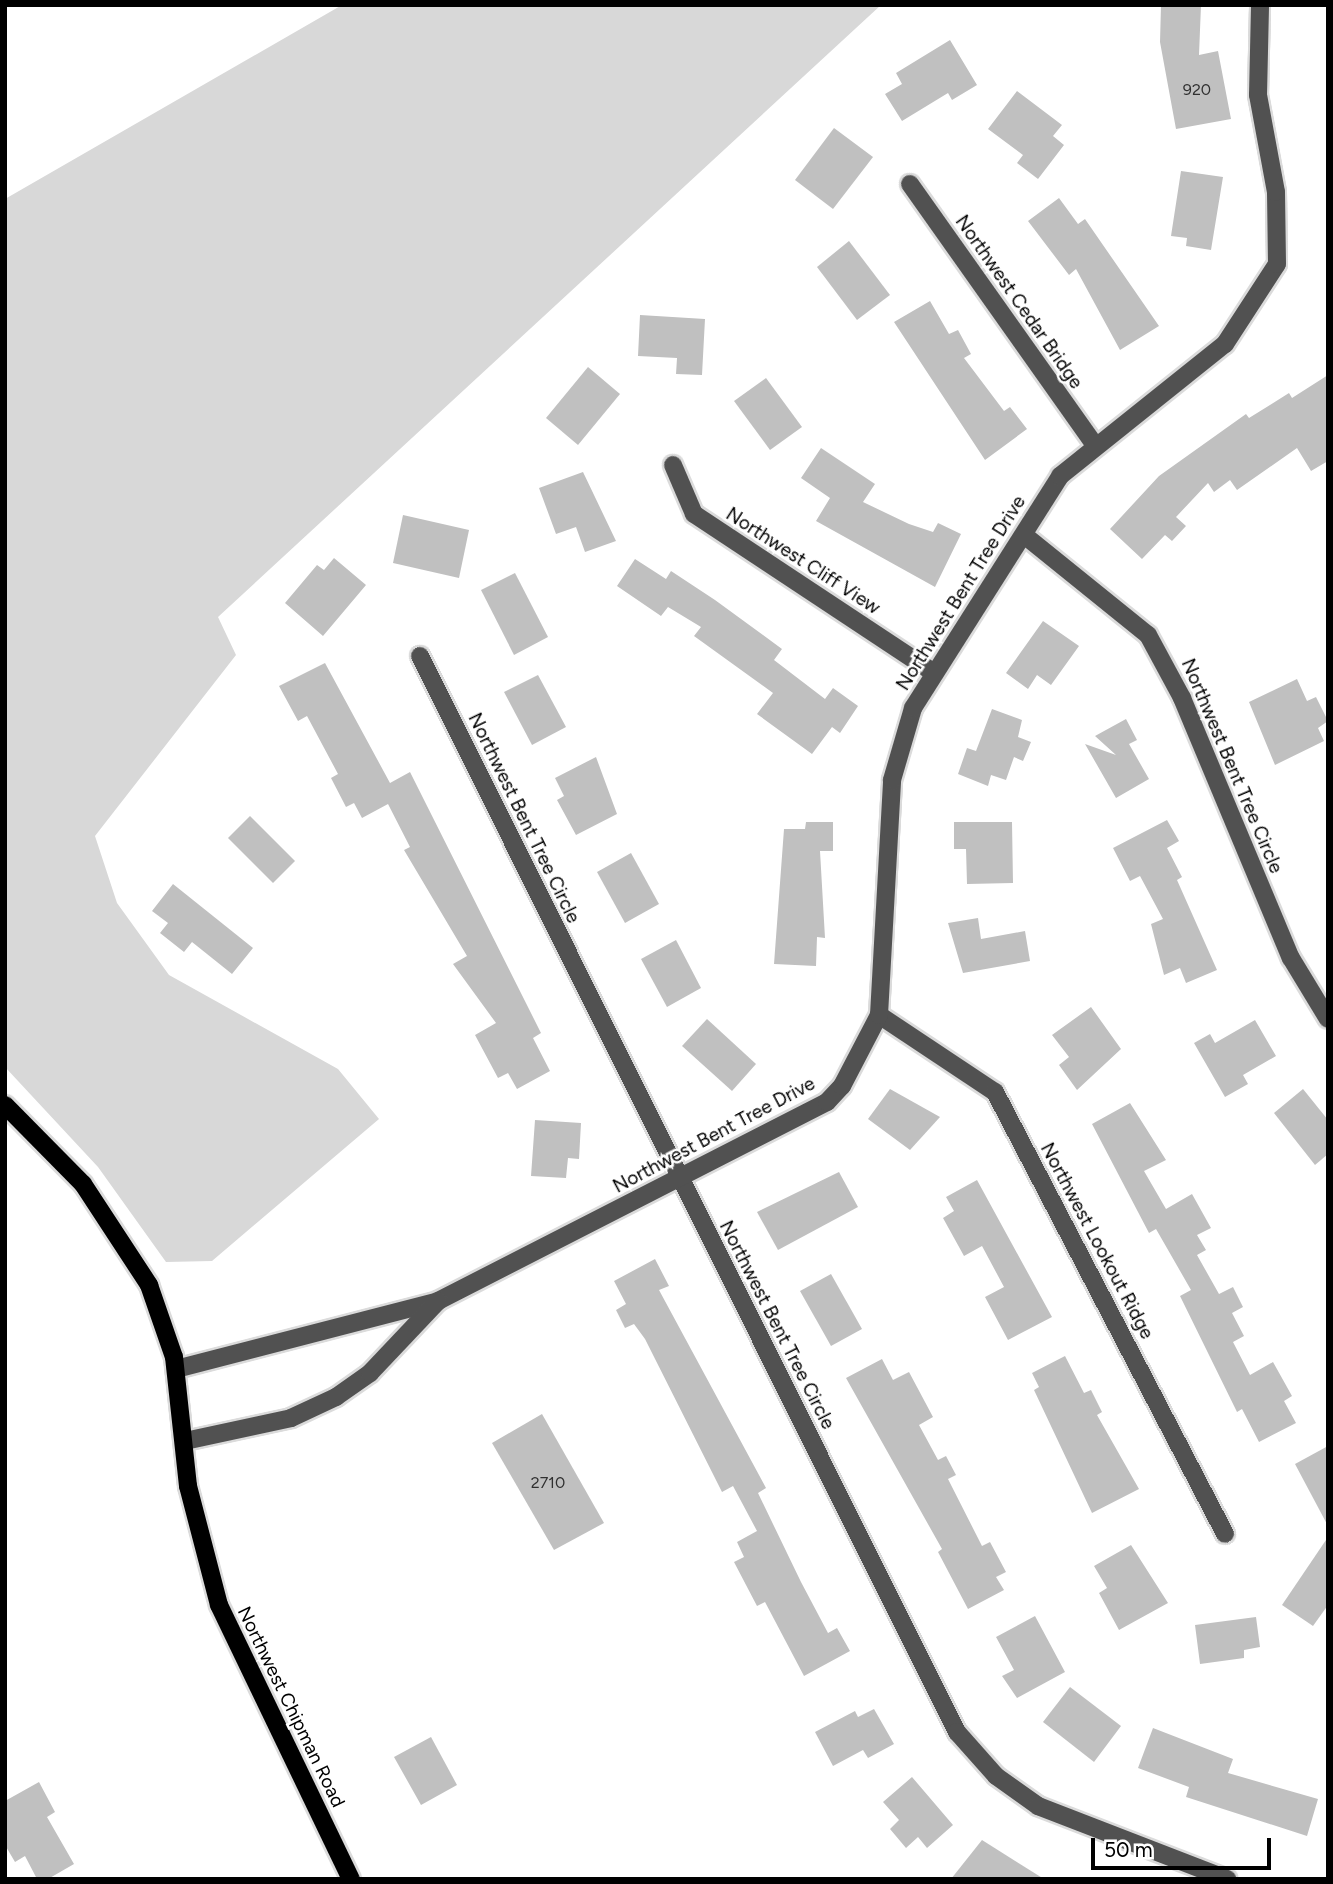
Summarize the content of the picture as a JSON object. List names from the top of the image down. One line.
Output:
{"streets":{"main road":["Northwest Chipman Road"],"street":["Northwest Cedar Bridge","Northwest Cliff View","Northwest Bent Tree Drive","Northwest Bent Tree Circle","Northwest Lookout Ridge"]},"crossings":[["Northwest Cedar Bridge","Northwest Bent Tree Drive"],["Northwest Cliff View","Northwest Bent Tree Drive"],["Northwest Bent Tree Drive","Northwest Bent Tree Circle"],["Northwest Bent Tree Drive","Northwest Lookout Ridge"],["Northwest Bent Tree Drive","Northwest Chipman Road"]],"house_numbers":["920","2710"],"scale_bar":"50 m"}
